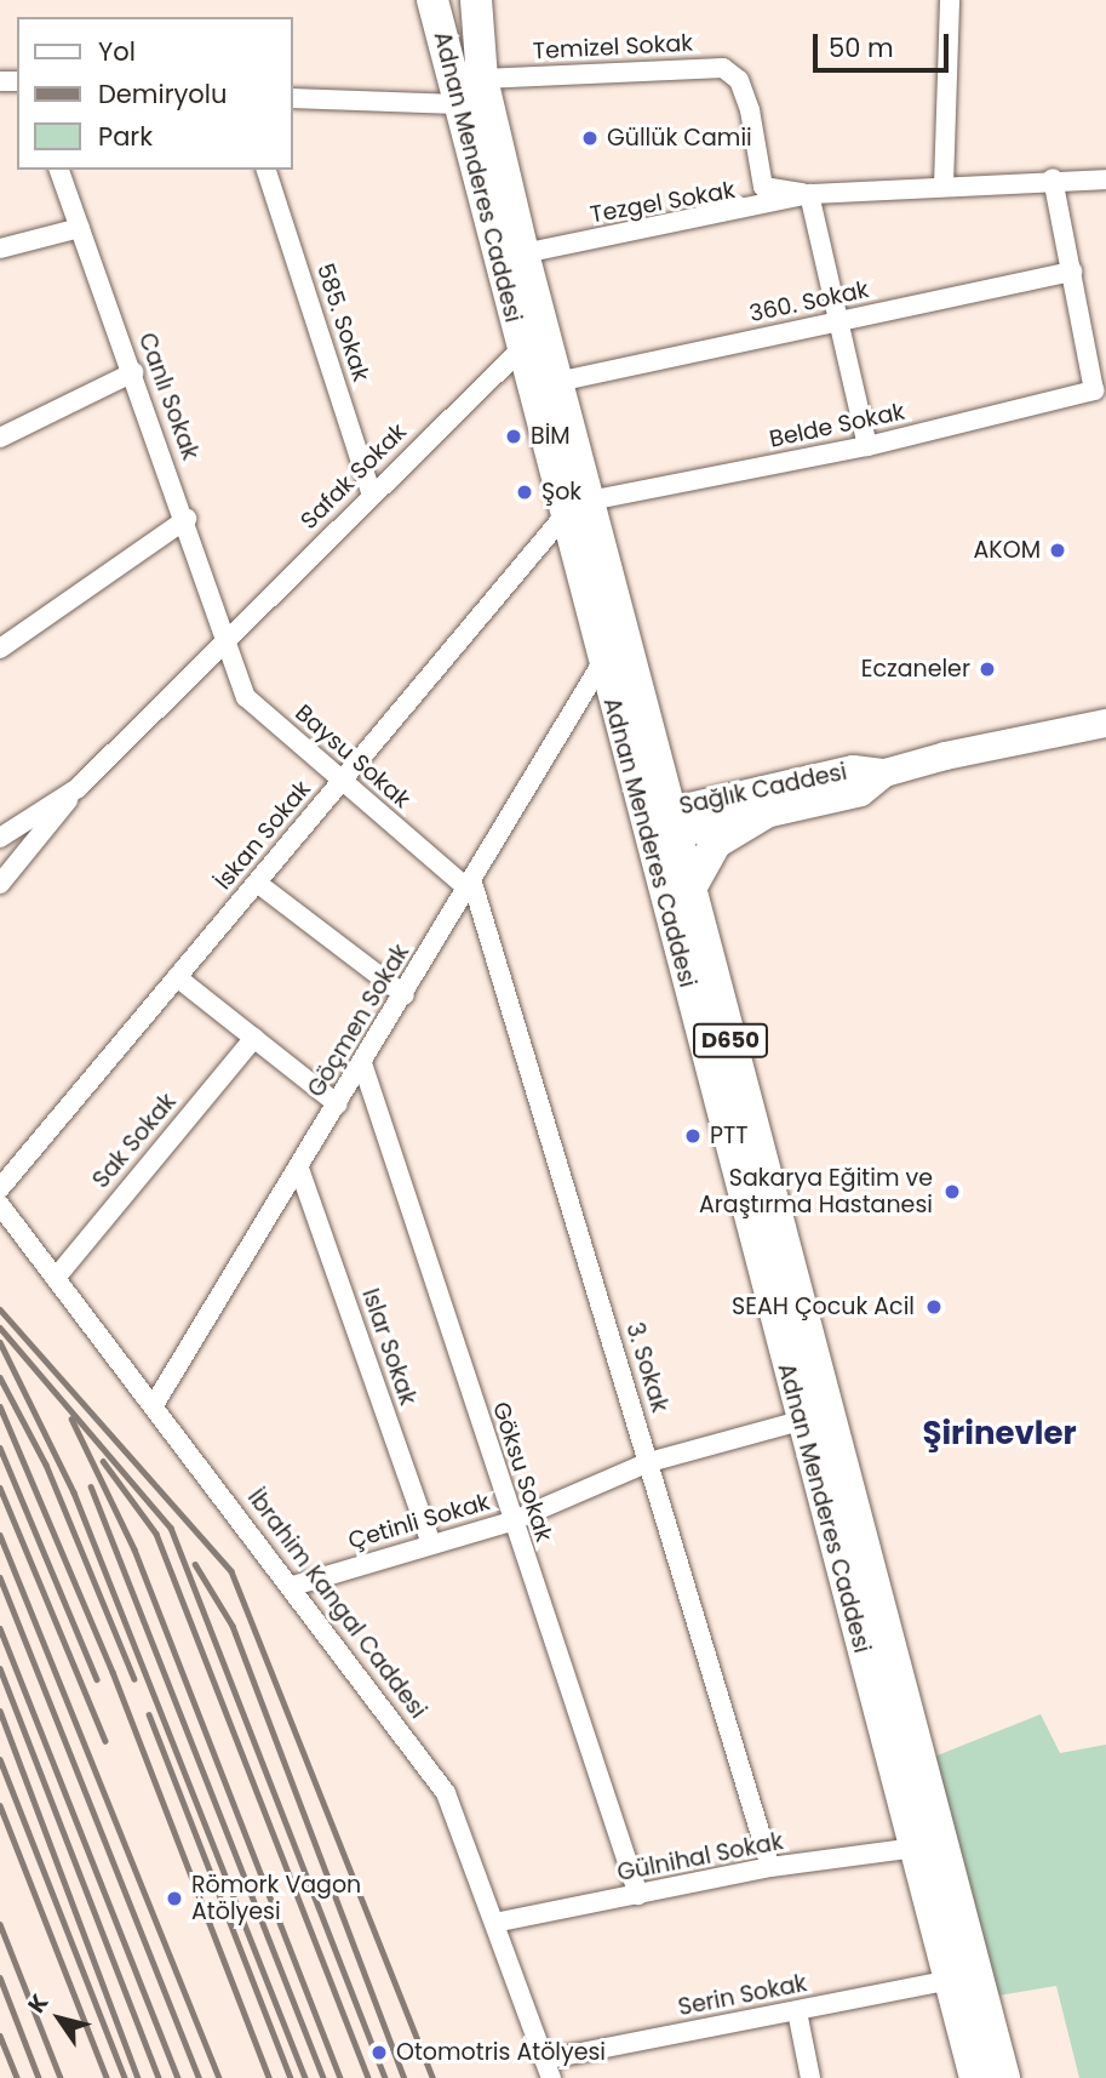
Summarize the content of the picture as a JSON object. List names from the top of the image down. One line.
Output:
{"streets":{"main road":["Adnan Menderes Caddesi","Sağlık Caddesi","D650"],"street":["Temizel Sokak","Tezgel Sokak","360. Sokak","585. Sokak","Canlı Sokak","Belde Sokak","Safak Sokak","Baysu Sokak","İskan Sokak","Göçmen Sokak","Sak Sokak","Islar Sokak","3. Sokak","Göksu Sokak","Çetinli Sokak","İbrahim Kangal Caddesi","Gülnihal Sokak","Serin Sokak"]},"crossings":[["Temizel Sokak","Adnan Menderes Caddesi"],["Temizel Sokak","Tezgel Sokak"],["Adnan Menderes Caddesi","Tezgel Sokak"],["Adnan Menderes Caddesi","360. Sokak"],["Adnan Menderes Caddesi","Belde Sokak"],["Adnan Menderes Caddesi","Safak Sokak"],["Adnan Menderes Caddesi","Sağlık Caddesi"],["Adnan Menderes Caddesi","İskan Sokak"],["Adnan Menderes Caddesi","Göçmen Sokak"],["Adnan Menderes Caddesi","Çetinli Sokak"],["Adnan Menderes Caddesi","Gülnihal Sokak"],["Adnan Menderes Caddesi","Serin Sokak"],["360. Sokak","Belde Sokak"],["585. Sokak","Safak Sokak"],["Canlı Sokak","Safak Sokak"],["Canlı Sokak","Baysu Sokak"],["Belde Sokak","İskan Sokak"],["Safak Sokak","Baysu Sokak"],["Baysu Sokak","İskan Sokak"],["Baysu Sokak","Göçmen Sokak"],["Baysu Sokak","3. Sokak"],["Göçmen Sokak","Islar Sokak"],["Göçmen Sokak","3. Sokak"],["Göçmen Sokak","Göksu Sokak"],["Göçmen Sokak","İbrahim Kangal Caddesi"],["Sak Sokak","İbrahim Kangal Caddesi"],["Islar Sokak","Çetinli Sokak"],["3. Sokak","Çetinli Sokak"],["3. Sokak","Gülnihal Sokak"],["Göksu Sokak","Çetinli Sokak"],["Göksu Sokak","Gülnihal Sokak"],["Çetinli Sokak","İbrahim Kangal Caddesi"],["İbrahim Kangal Caddesi","Gülnihal Sokak"],["İbrahim Kangal Caddesi","Serin Sokak"]],"districts":["Şirinevler"],"places":["Güllük Camii","BİM","Şok","AKOM","Eczaneler","PTT","Sakarya Eğitim ve Araştırma Hastanesi","SEAH Çocuk Acil","Römork Vagon Atölyesi","Otomotris Atölyesi"],"legend":["Yol","Demiryolu","Park"],"scale_bar":"50 m","north":"top left"}
